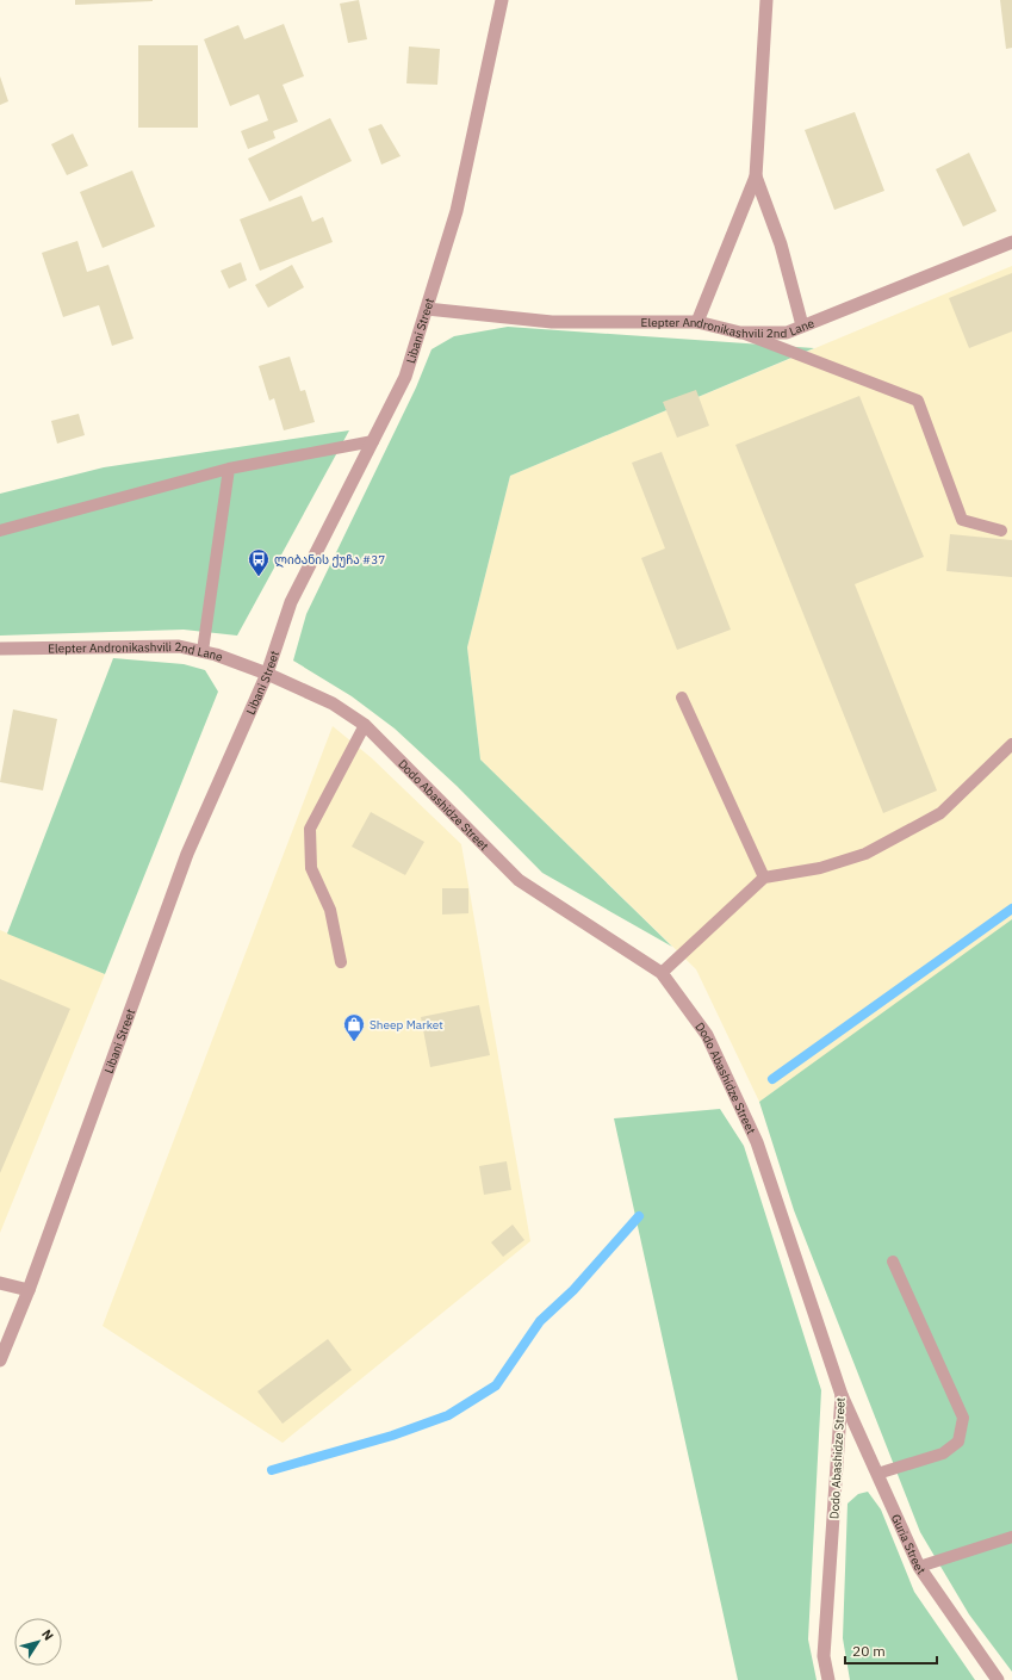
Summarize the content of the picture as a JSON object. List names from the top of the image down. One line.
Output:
{"streets":{"street":["Elepter Andronikashvili 2nd Lane","Libani Street","Dodo Abashidze Street","Guria Street"]},"crossings":[["Elepter Andronikashvili 2nd Lane","Libani Street"],["Elepter Andronikashvili 2nd Lane","Dodo Abashidze Street"],["Libani Street","Dodo Abashidze Street"],["Dodo Abashidze Street","Guria Street"]],"places":{"bus stop":["ლიბანის ქუჩა #37"],"shop":["Sheep Market"]},"scale_bar":"20 m","north":"top right"}
